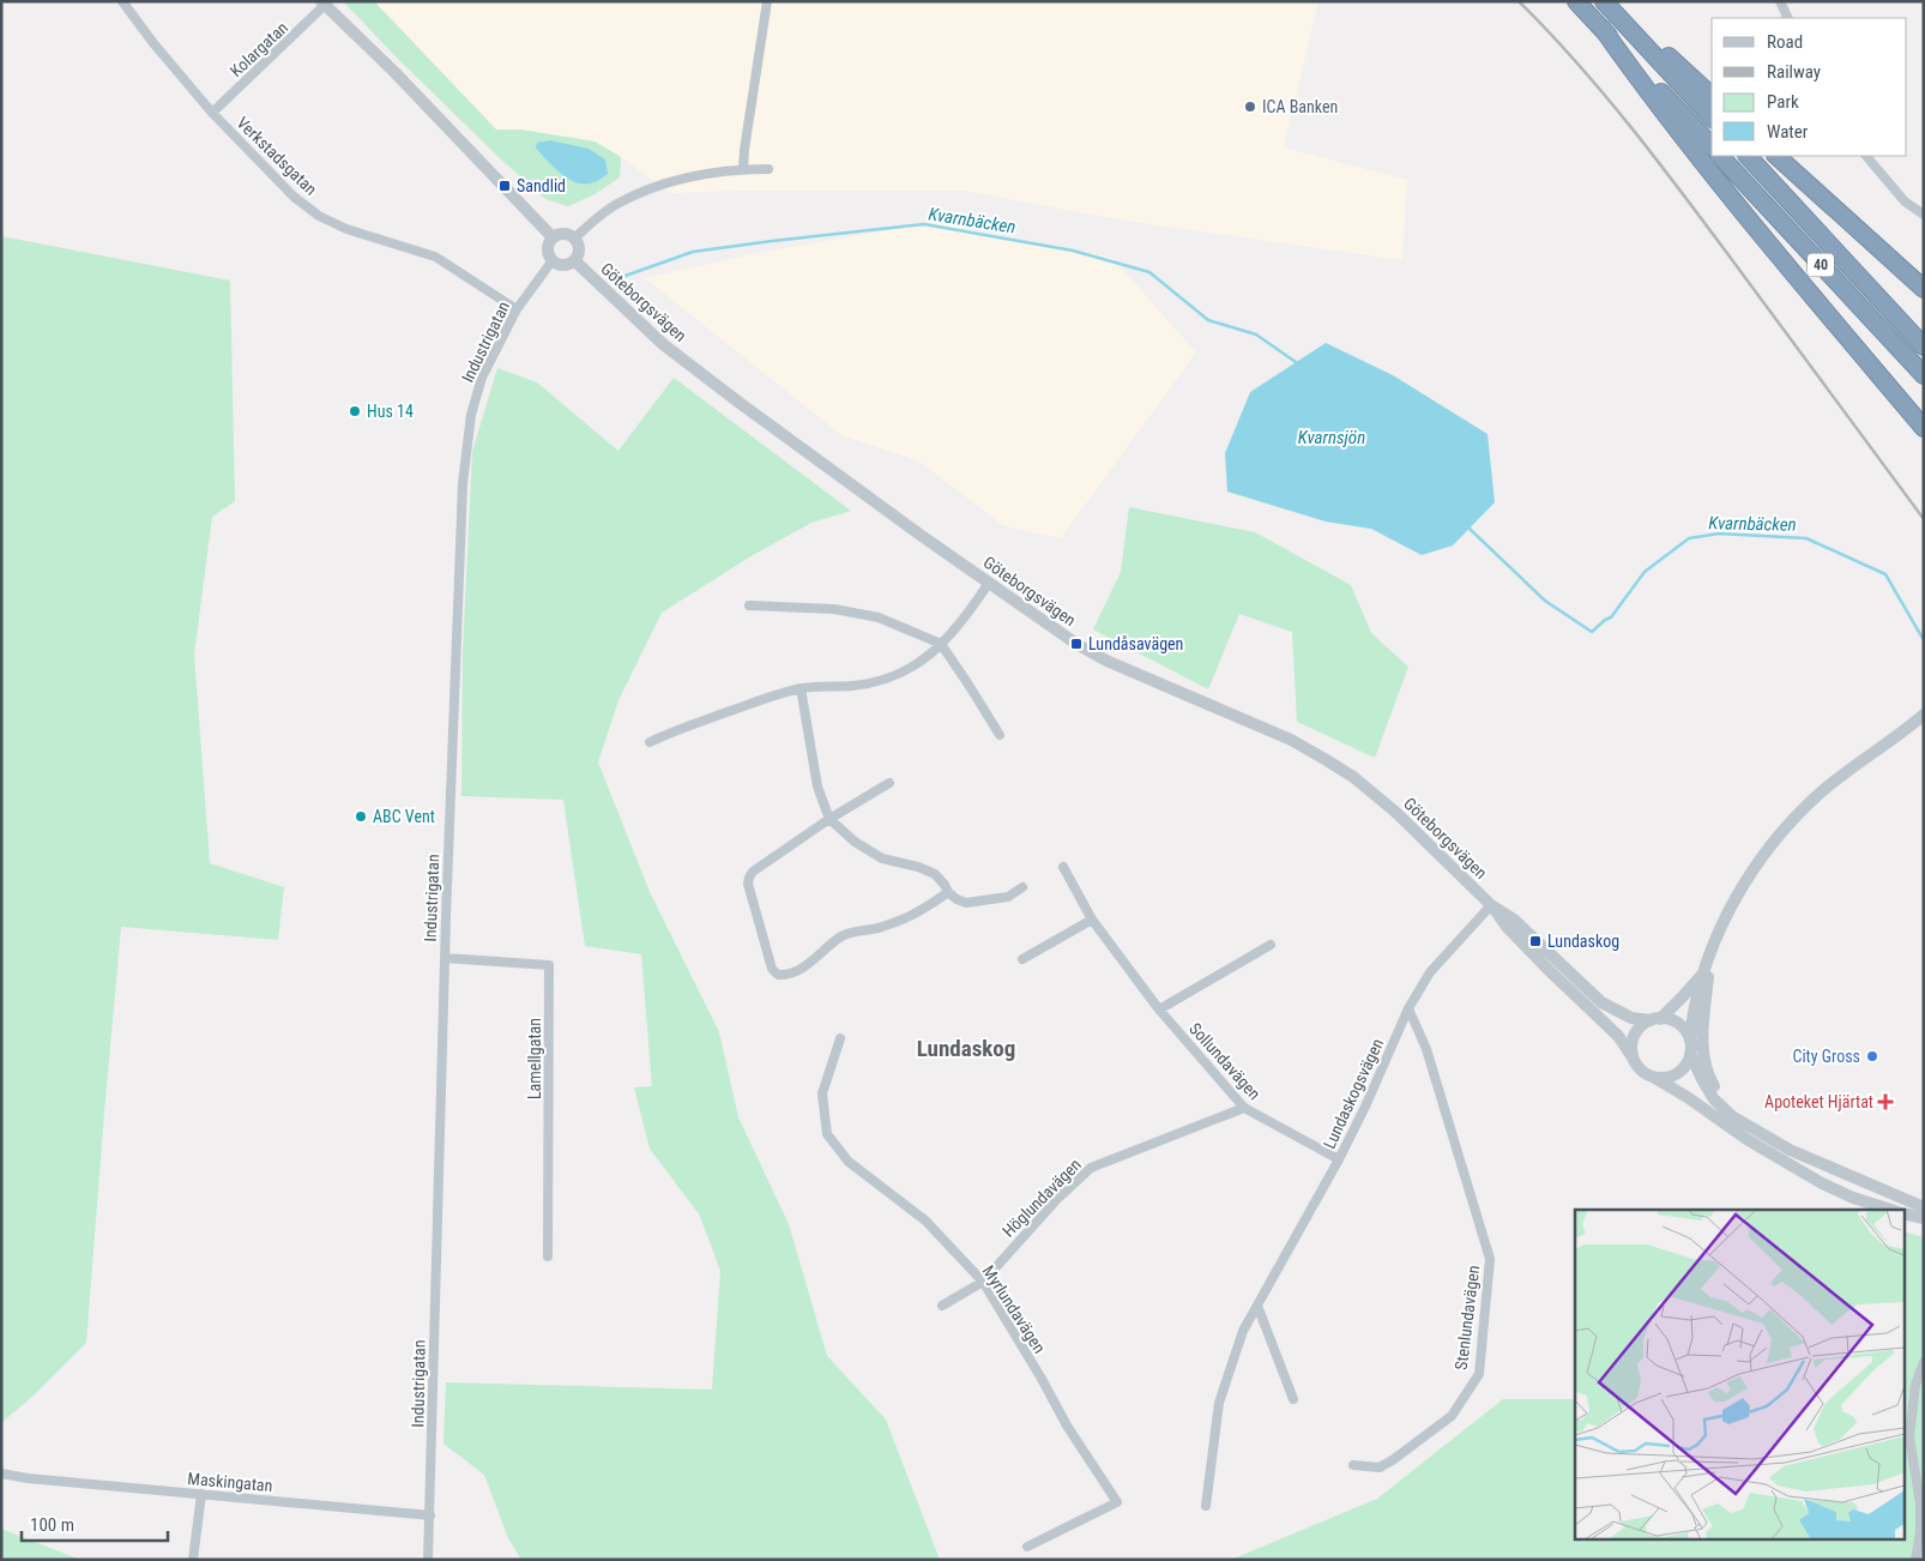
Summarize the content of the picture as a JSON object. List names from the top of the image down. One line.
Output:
{"streets":{"highway":["40"],"street":["Kolargatan","Verkstadsgatan","Göteborgsvägen","Industrigatan","Lamellgatan","Sollundavägen","Lundaskogsvägen","Höglundavägen","Myrlundavägen","Stenlundavägen","Maskingatan"]},"crossings":[["Kolargatan","Verkstadsgatan"],["Verkstadsgatan","Industrigatan"],["Göteborgsvägen","Industrigatan"],["Göteborgsvägen","Lundaskogsvägen"],["Industrigatan","Lamellgatan"],["Industrigatan","Maskingatan"],["Sollundavägen","Lundaskogsvägen"],["Sollundavägen","Höglundavägen"],["Lundaskogsvägen","Stenlundavägen"],["Höglundavägen","Myrlundavägen"]],"districts":["Lundaskog"],"water":["Kvarnbäcken","Kvarnsjön"],"places":{"other":["ICA Banken","Hus 14","ABC Vent","City Gross"],"transit":["Sandlid","Lundåsavägen","Lundaskog"],"health":["Apoteket Hjärtat"]},"legend":["Road","Railway","Park","Water"],"scale_bar":"100 m"}
